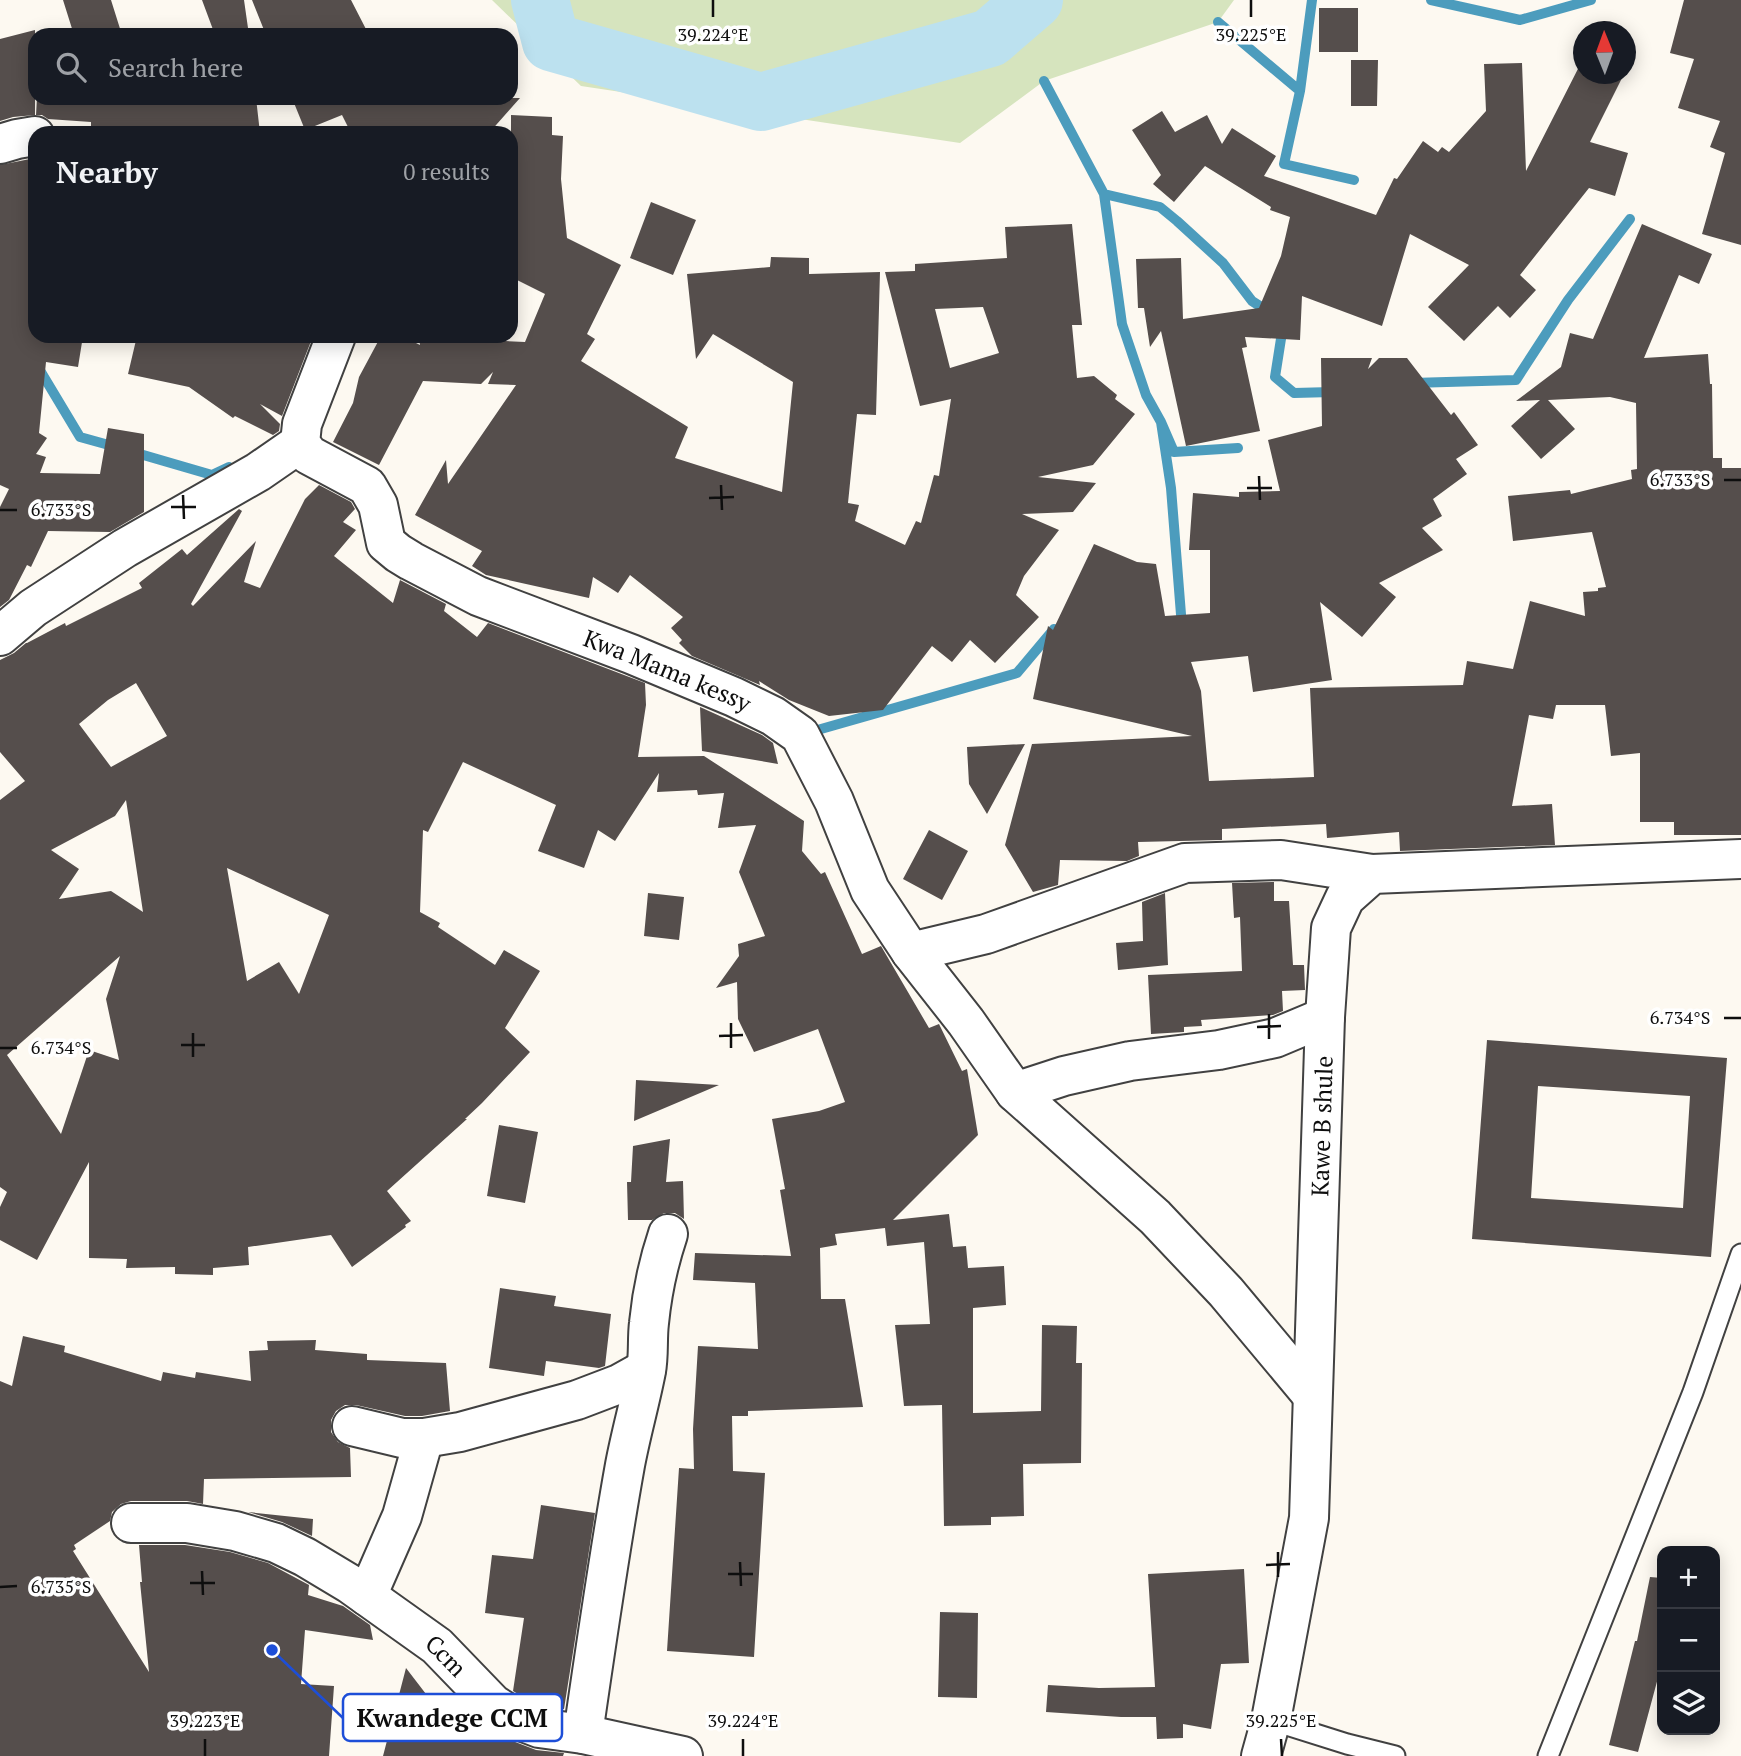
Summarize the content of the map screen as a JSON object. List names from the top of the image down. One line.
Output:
{"streets":{"street":["Kwa Mama kessy","Kawe B shule","Ccm"]},"crossings":[["Kwa Mama kessy","Kawe B shule"]],"places":["Kwandege CCM"],"north":"top","page":{"search":"Search here","heading":["Nearby","0 results"],"map_buttons":["+","−"]},"coordinates":["39.224°E","39.225°E","6.733°S","6.734°S","6.735°S","39.223°E"]}
